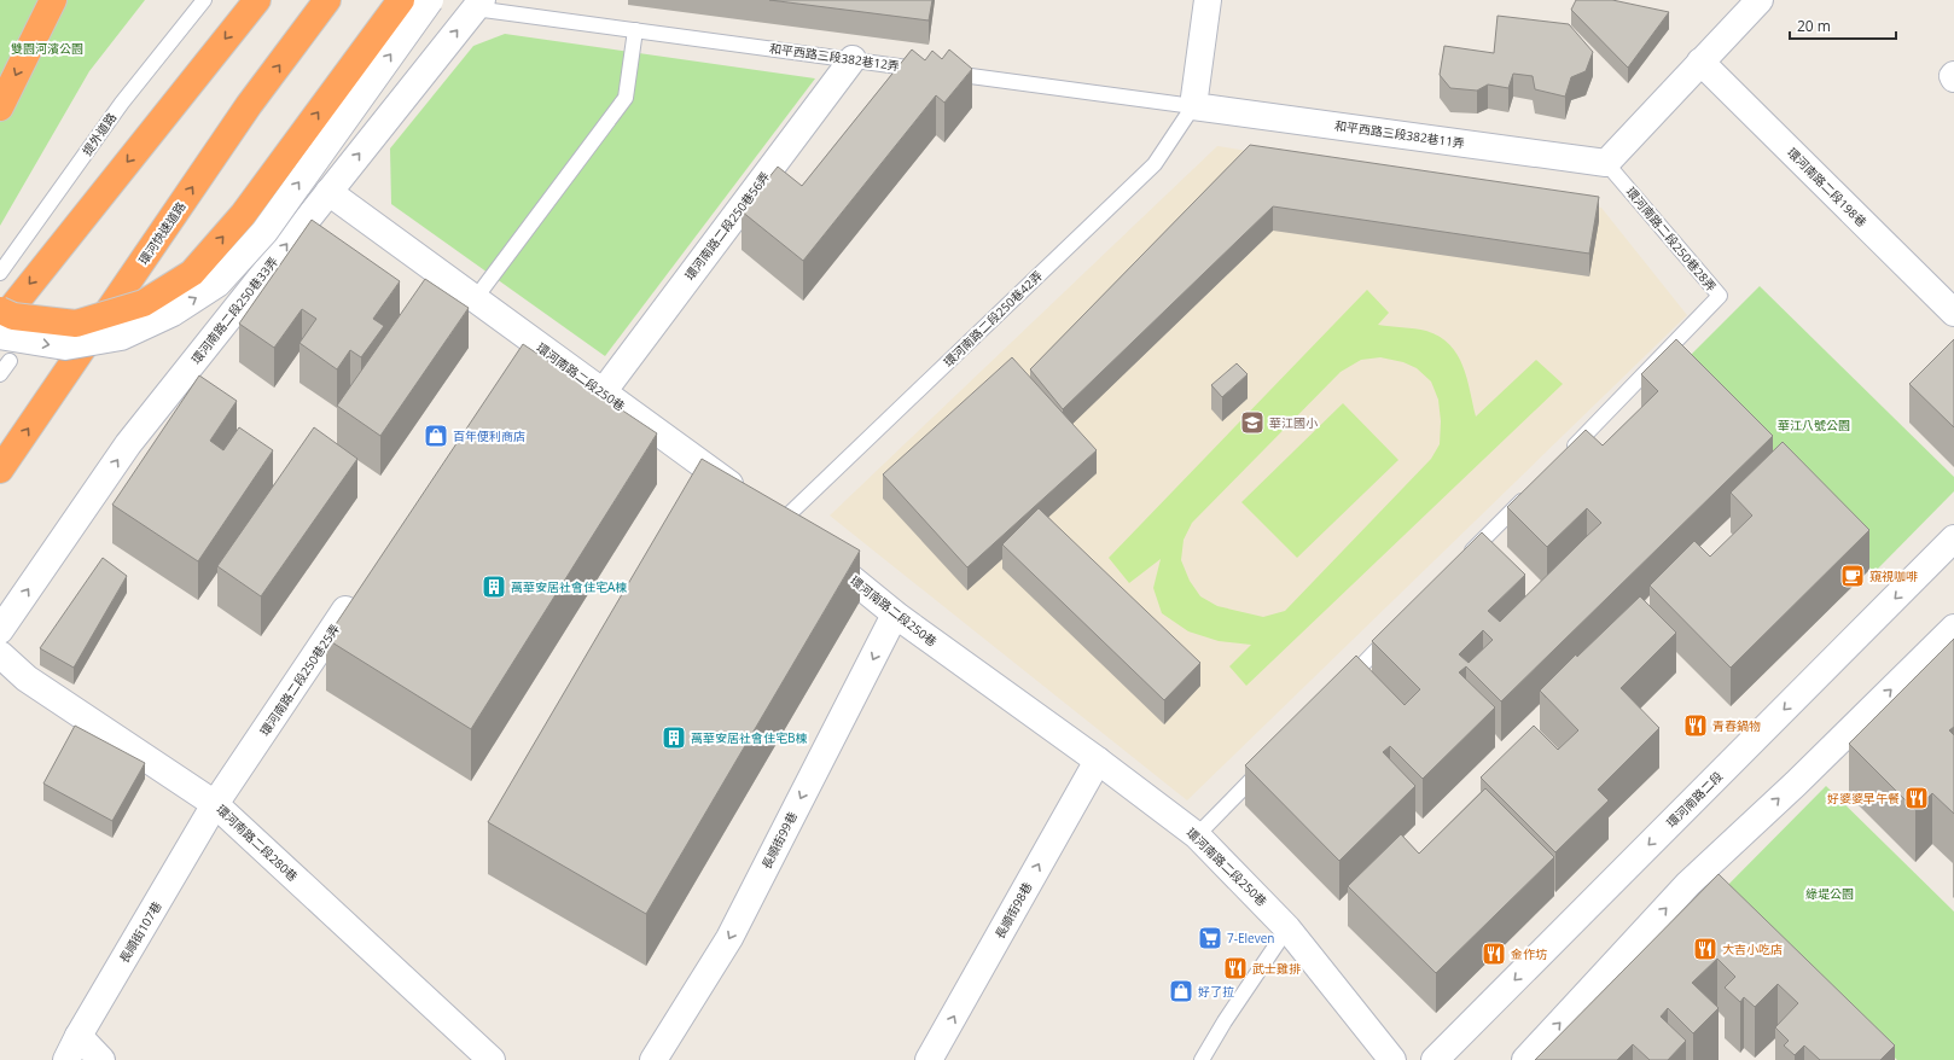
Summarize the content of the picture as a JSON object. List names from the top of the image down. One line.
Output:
{"streets":{"highway":["環河快速道路"],"street":["和平西路三段382巷11弄","環河南路二段198巷","環河南路二段250巷56弄","環河南路二段250巷33弄","環河南路二段250巷","環河南路二段250巷25弄","環河南路二段","長順街99巷","環河南路二段280巷","長順街98巷","長順街107巷"],"lane":["和平西路三段382巷12弄","提外道路","環河南路二段250巷28弄","環河南路二段250巷42弄"]},"crossings":[["和平西路三段382巷12弄","和平西路三段382巷11弄"],["和平西路三段382巷12弄","環河南路二段250巷56弄"],["和平西路三段382巷12弄","環河南路二段250巷33弄"],["和平西路三段382巷12弄","環河南路二段250巷42弄"],["和平西路三段382巷11弄","環河南路二段250巷28弄"],["和平西路三段382巷11弄","環河南路二段250巷42弄"],["環河南路二段250巷56弄","環河南路二段250巷"],["環河南路二段250巷33弄","環河南路二段250巷"],["環河南路二段250巷42弄","環河南路二段250巷"],["環河南路二段250巷","長順街99巷"],["環河南路二段250巷","長順街98巷"],["環河南路二段250巷25弄","環河南路二段280巷"],["環河南路二段250巷25弄","長順街107巷"],["環河南路二段280巷","長順街107巷"]],"one_way":["環河南路二段250巷33弄","長順街99巷","長順街98巷"],"parks":["雙園河濱公園","華江八號公園","綠堤公園"],"places":{"school or university":["華江國小"],"shop":["百年便利商店","好了拉"],"cafe":["窺視咖啡"],"building":["萬華安居社會住宅A棟","萬華安居社會住宅B棟"],"restaurant":["青春鍋物","好婆婆早午餐","大吉小吃店","金作坊","武士雞排"],"supermarket":["7-Eleven"]},"scale_bar":"20 m"}
